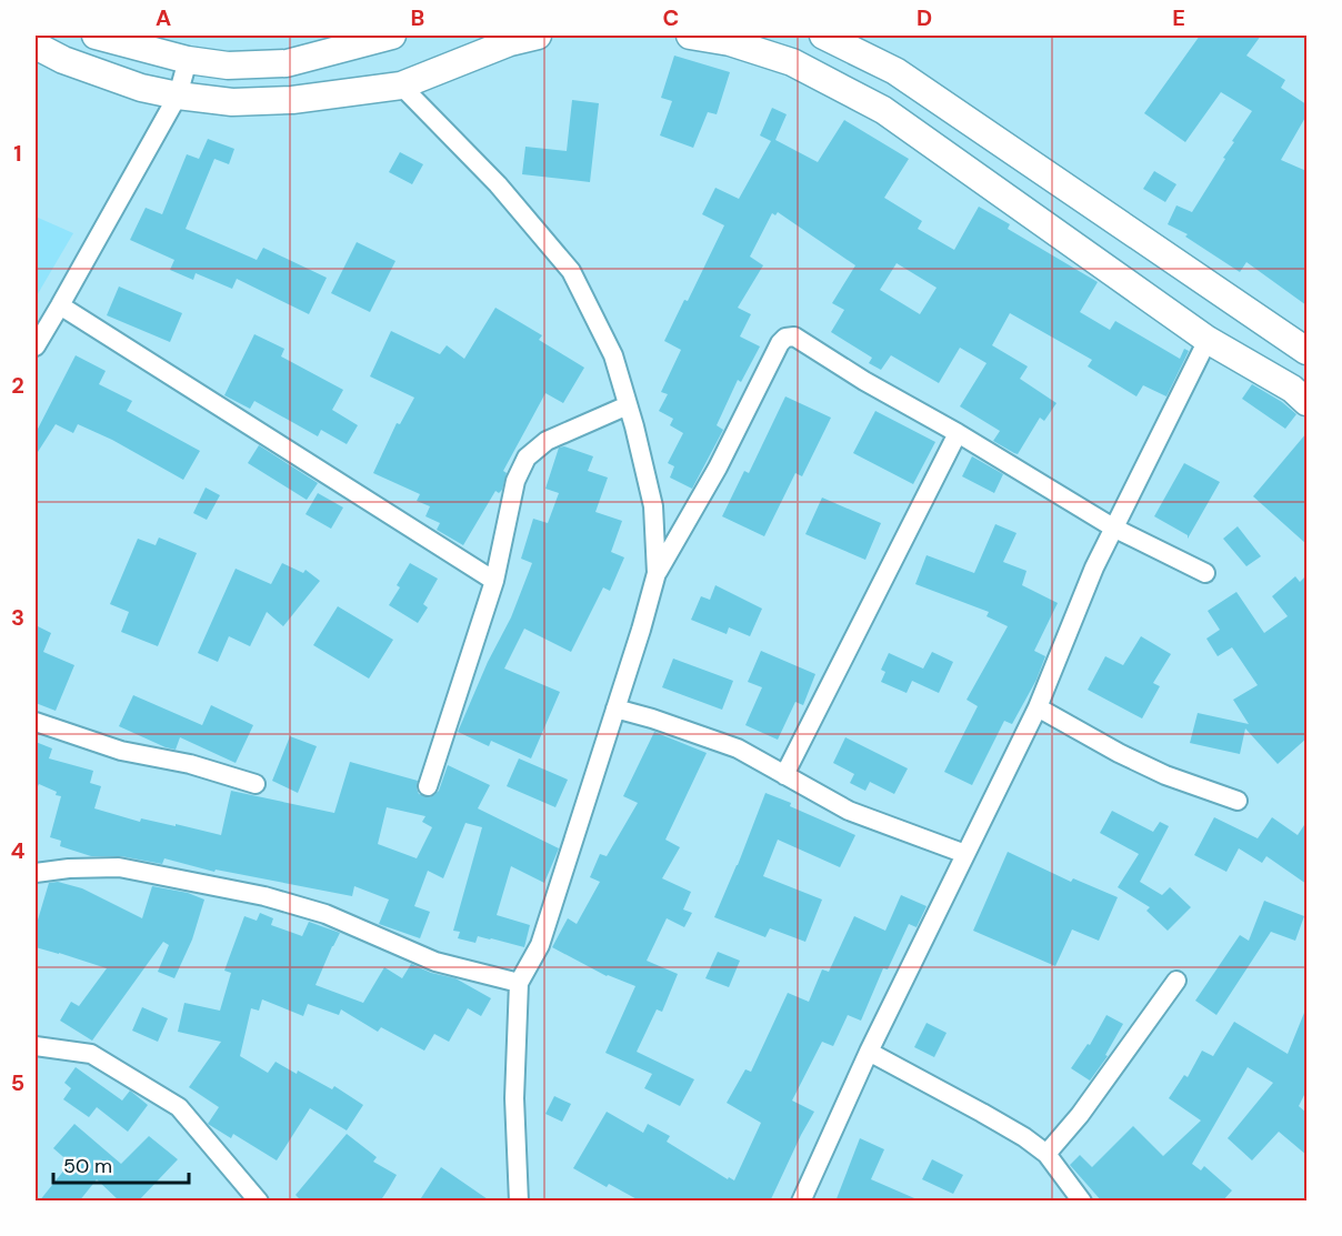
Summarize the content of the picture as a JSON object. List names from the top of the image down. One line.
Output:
{"scale_bar":"50 m","grid":{"columns":["A","B","C","D","E"],"rows":["1","2","3","4","5"]}}
